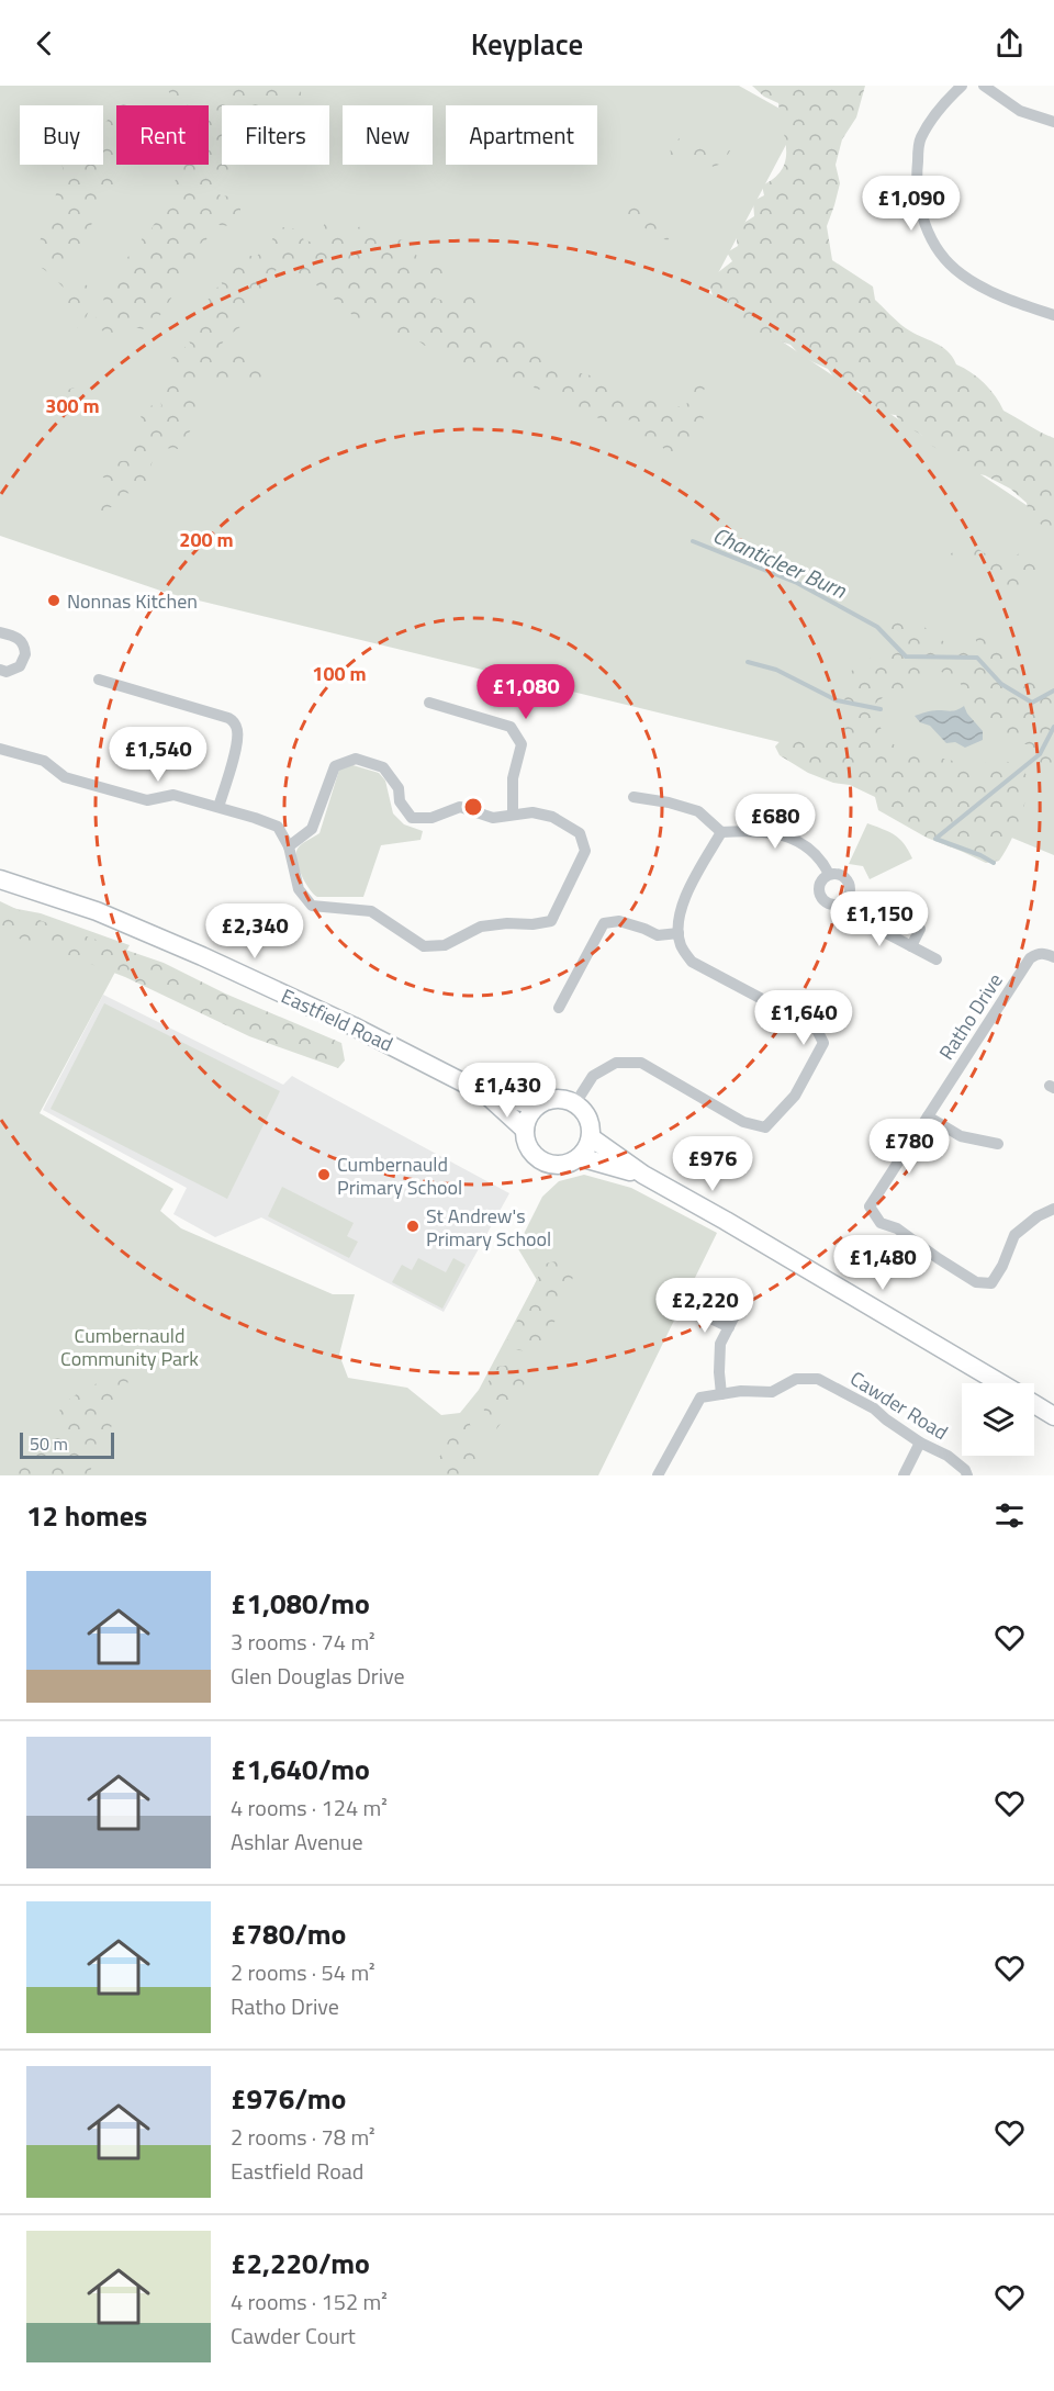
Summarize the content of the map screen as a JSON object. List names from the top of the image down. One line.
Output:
{"streets":{"street":["Ratho Drive","Eastfield Road","Cawder Road"]},"water":["Chanticleer Burn"],"parks":["Cumbernauld Community Park"],"places":["Nonnas Kitchen","Cumbernauld Primary School","St Andrew's Primary School"],"scale_bar":"50 m","page":{"header":"Keyplace","chip":["Buy","Rent","Filters","New","Apartment"],"price":["£1,090","£1,080","£1,540","£680","£1,150","£2,340","£1,640","£1,430","£780","£976","£1,480","£2,220"],"scale":"50 m","heading":"12 homes","list":[{"name":"£1,080/mo","note":"3 rooms · 74 m² · Glen Douglas Drive"},{"name":"£1,640/mo","note":"4 rooms · 124 m² · Ashlar Avenue"},{"name":"£780/mo","note":"2 rooms · 54 m² · Ratho Drive"},{"name":"£976/mo","note":"2 rooms · 78 m² · Eastfield Road"},{"name":"£2,220/mo","note":"4 rooms · 152 m² · Cawder Court"}]},"rings":["300 m","200 m","100 m"]}
